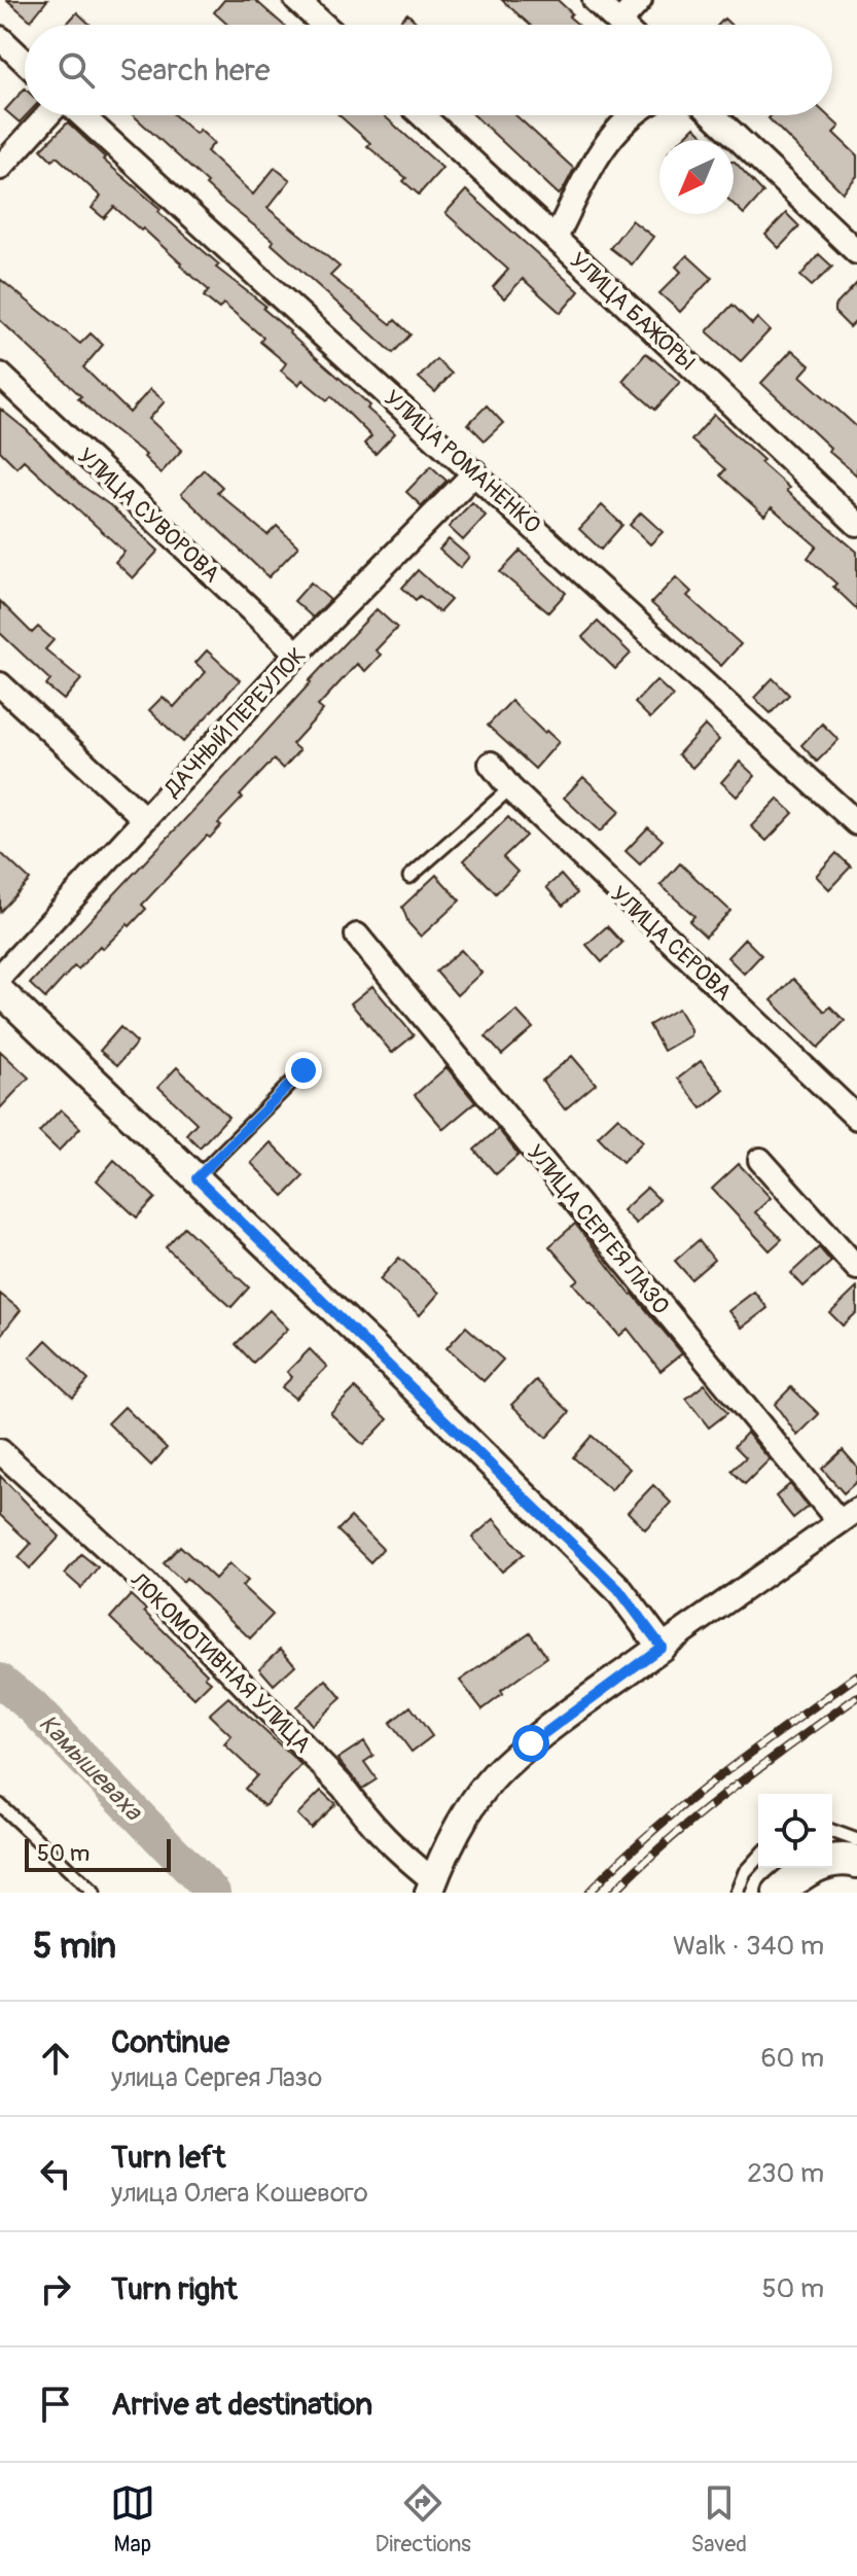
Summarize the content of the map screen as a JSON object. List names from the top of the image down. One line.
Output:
{"streets":{"street":["УЛИЦА БАЖОРЫ","УЛИЦА РОМАНЕНКО","УЛИЦА СУВОРОВА","ДАЧНЫЙ ПЕРЕУЛОК","УЛИЦА СЕРОВА","УЛИЦА СЕРГЕЯ ЛАЗО","ЛОКОМОТИВНАЯ УЛИЦА"]},"crossings":[["УЛИЦА РОМАНЕНКО","ДАЧНЫЙ ПЕРЕУЛОК"],["УЛИЦА СУВОРОВА","ДАЧНЫЙ ПЕРЕУЛОК"],["УЛИЦА СЕРГЕЯ ЛАЗО","ЛОКОМОТИВНАЯ УЛИЦА"]],"water":["Камышеваха"],"scale_bar":"50 m","north":"bottom left","page":{"search":"Search here","scale":"50 m","heading":["5 min","Walk · 340 m"],"list":[["Continue","улица Сергея Лазо","60 m"],["Turn left","улица Олега Кошевого","230 m"],["Turn right","50 m"],"Arrive at destination"],"nav":["Map","Directions","Saved"]}}
